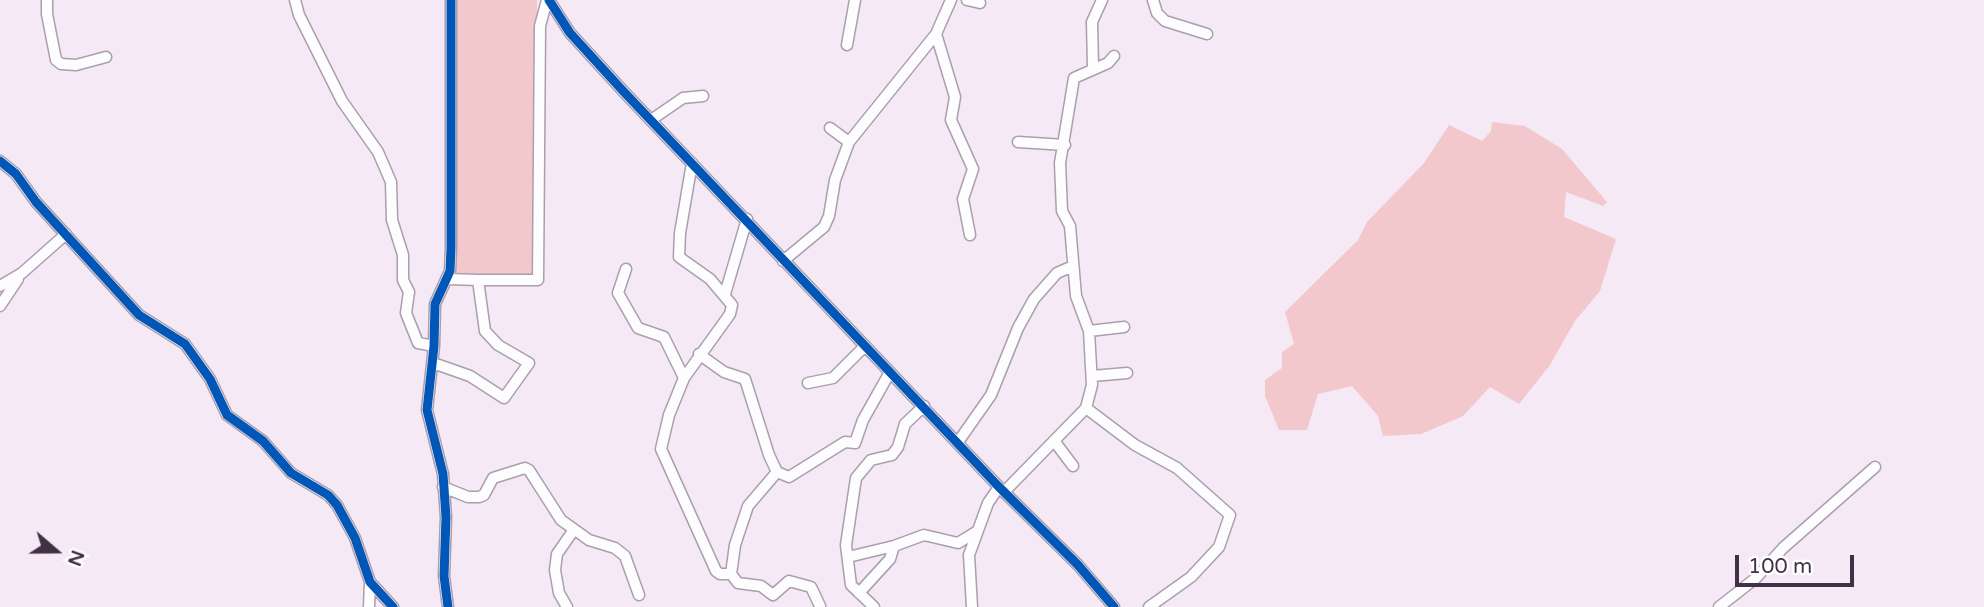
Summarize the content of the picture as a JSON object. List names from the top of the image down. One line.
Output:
{"scale_bar":"100 m","north":"right"}
